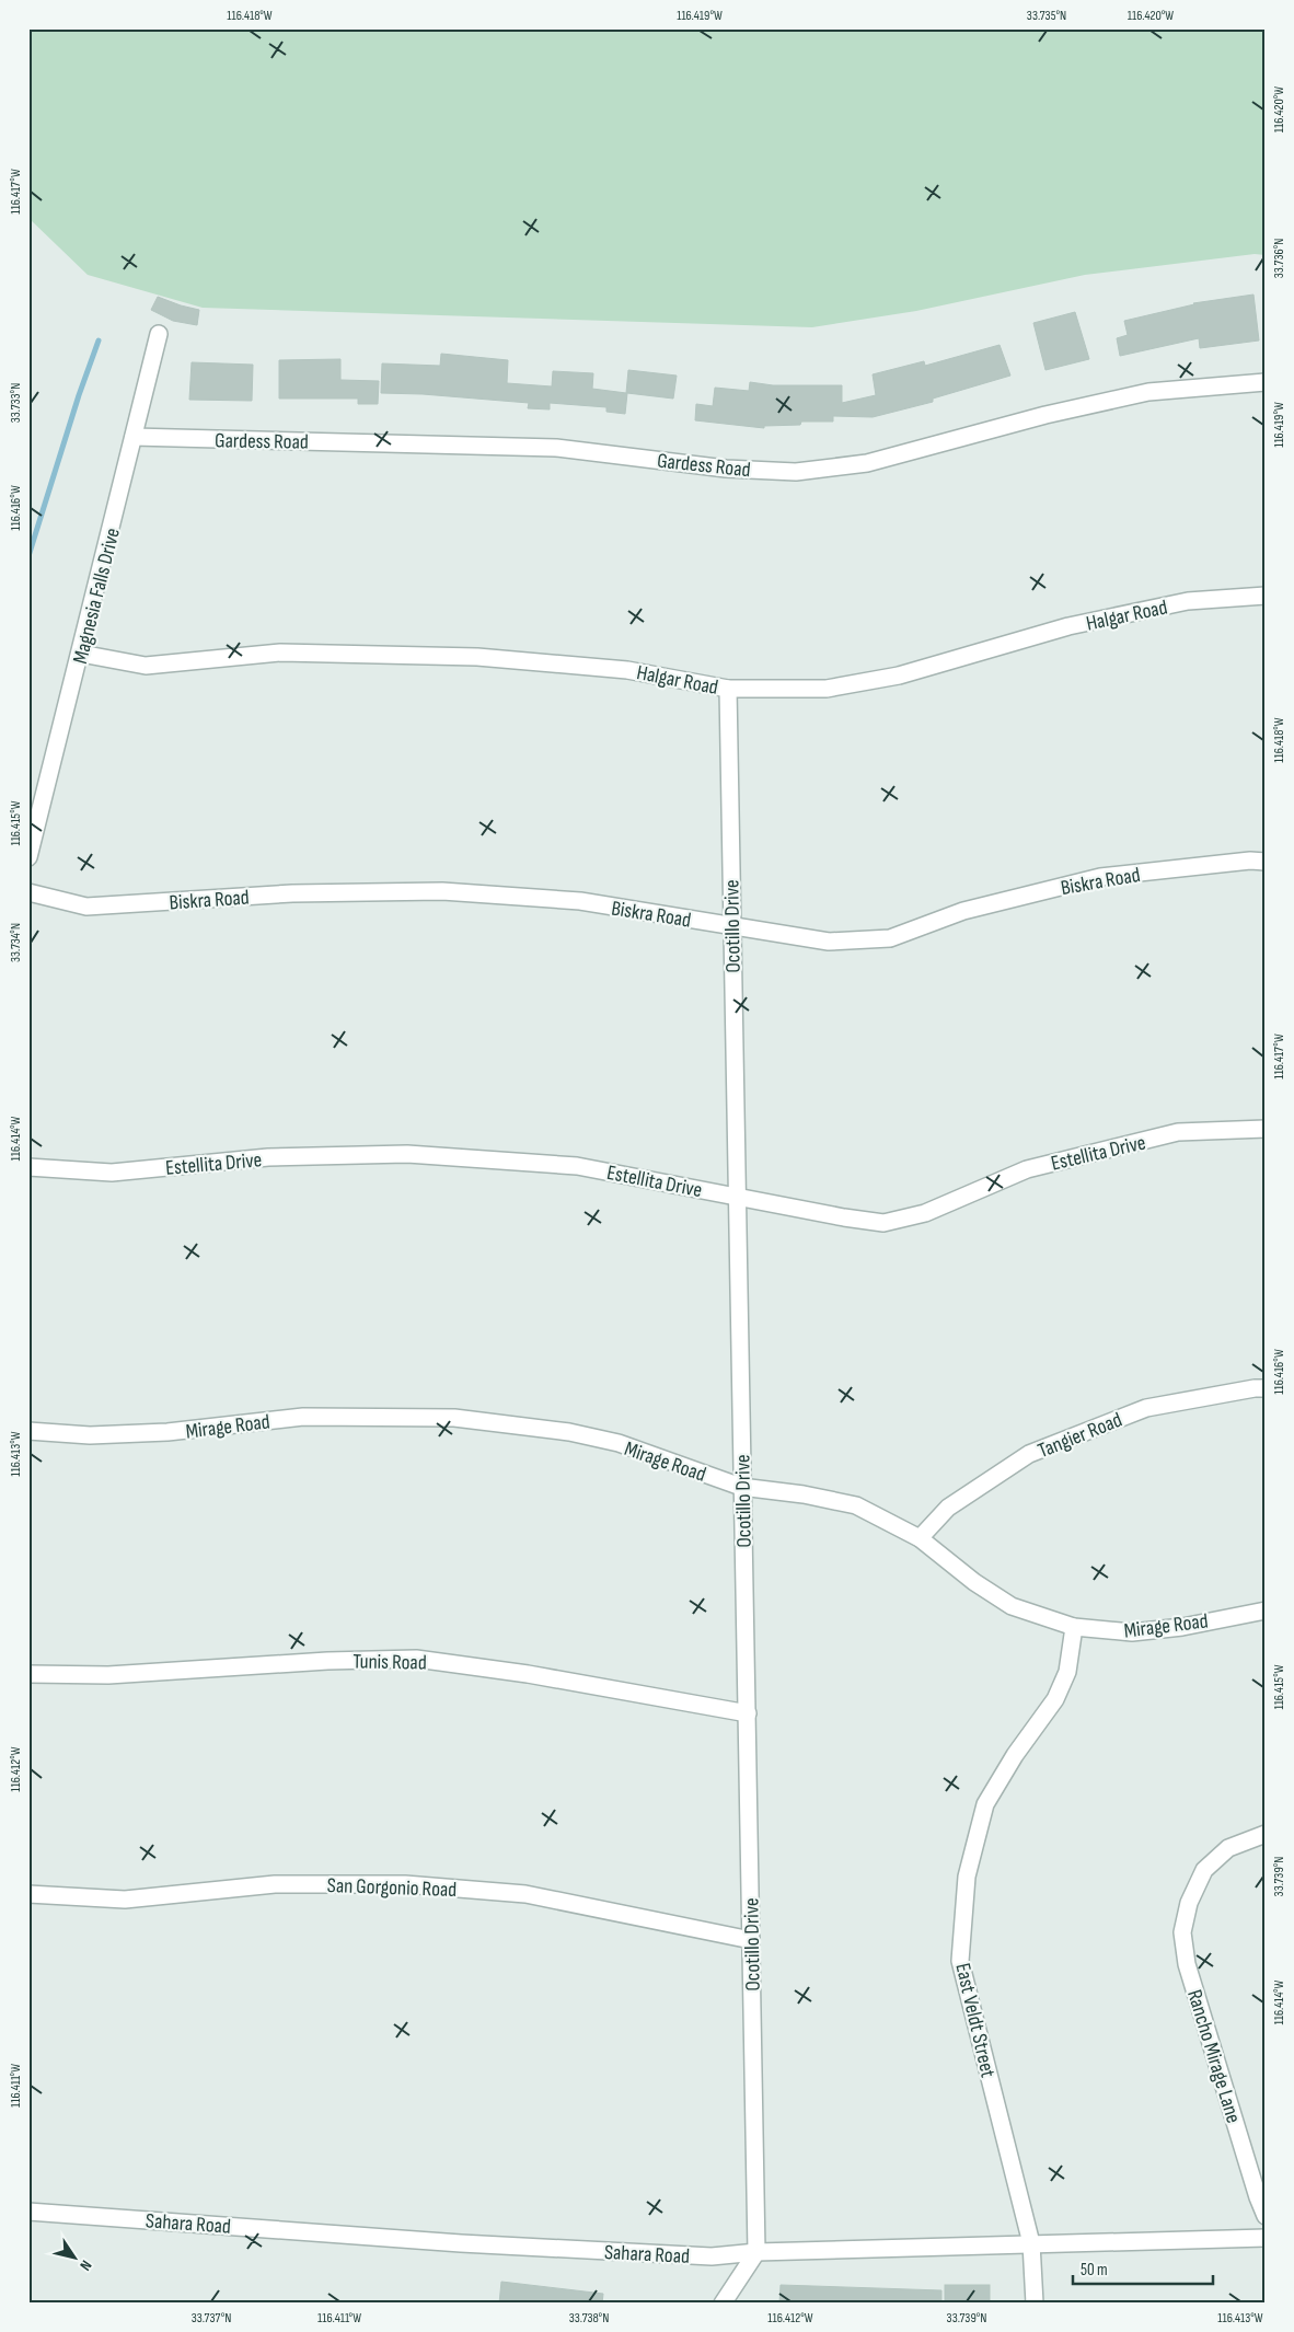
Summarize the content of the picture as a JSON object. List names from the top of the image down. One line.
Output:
{"streets":{"street":["Gardess Road","Magnesia Falls Drive","Halgar Road","Biskra Road","Ocotillo Drive","Estellita Drive","Mirage Road","Tangier Road","Tunis Road","San Gorgonio Road","East Veldt Street","Rancho Mirage Lane","Sahara Road"]},"crossings":[["Gardess Road","Magnesia Falls Drive"],["Magnesia Falls Drive","Halgar Road"],["Halgar Road","Ocotillo Drive"],["Biskra Road","Ocotillo Drive"],["Ocotillo Drive","Estellita Drive"],["Ocotillo Drive","Mirage Road"],["Ocotillo Drive","Tunis Road"],["Ocotillo Drive","San Gorgonio Road"],["Ocotillo Drive","Sahara Road"],["Mirage Road","Tangier Road"],["Mirage Road","East Veldt Street"],["East Veldt Street","Sahara Road"]],"scale_bar":"50 m","north":"bottom right","coordinates":["116.418°W","116.419°W","33.735°N","116.420°W","116.417°W","33.736°N","33.733°N","116.416°W","116.415°W","33.734°N","116.414°W","116.413°W","116.412°W","33.739°N","116.411°W","33.737°N","33.738°N"]}
